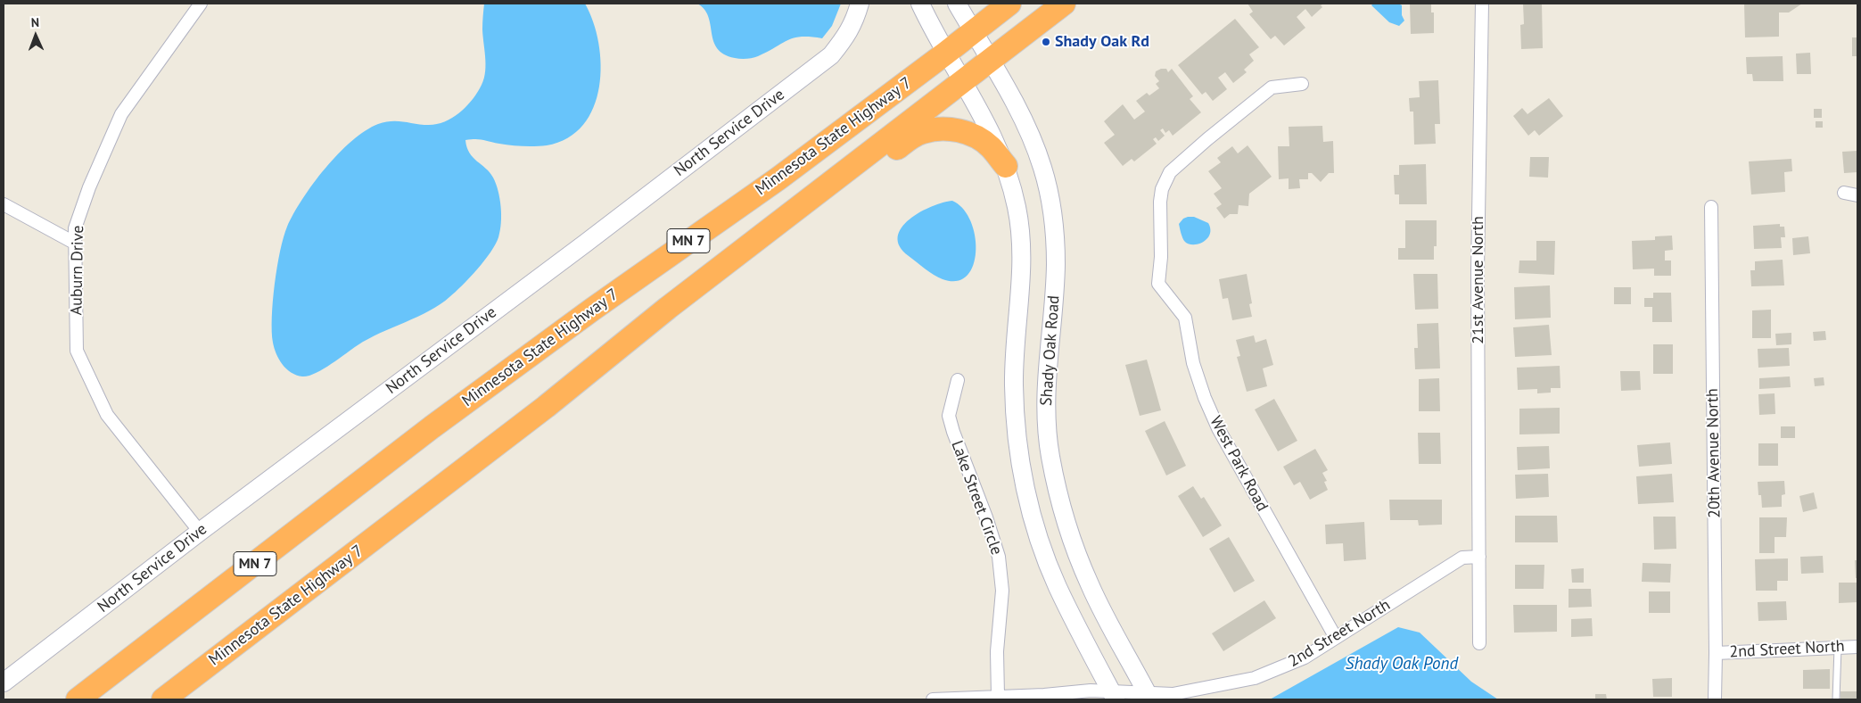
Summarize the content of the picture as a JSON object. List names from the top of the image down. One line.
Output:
{"streets":{"highway":["Minnesota State Highway 7","MN 7"],"main road":["North Service Drive","Shady Oak Road"],"street":["Auburn Drive","21st Avenue North","20th Avenue North","West Park Road","Lake Street Circle","2nd Street North"]},"crossings":[["North Service Drive","Auburn Drive"],["Minnesota State Highway 7","Shady Oak Road"],["21st Avenue North","2nd Street North"],["Shady Oak Road","2nd Street North"],["20th Avenue North","2nd Street North"],["West Park Road","2nd Street North"],["Lake Street Circle","2nd Street North"]],"water":["Shady Oak Pond"],"places":["Shady Oak Rd"],"north":"top"}
